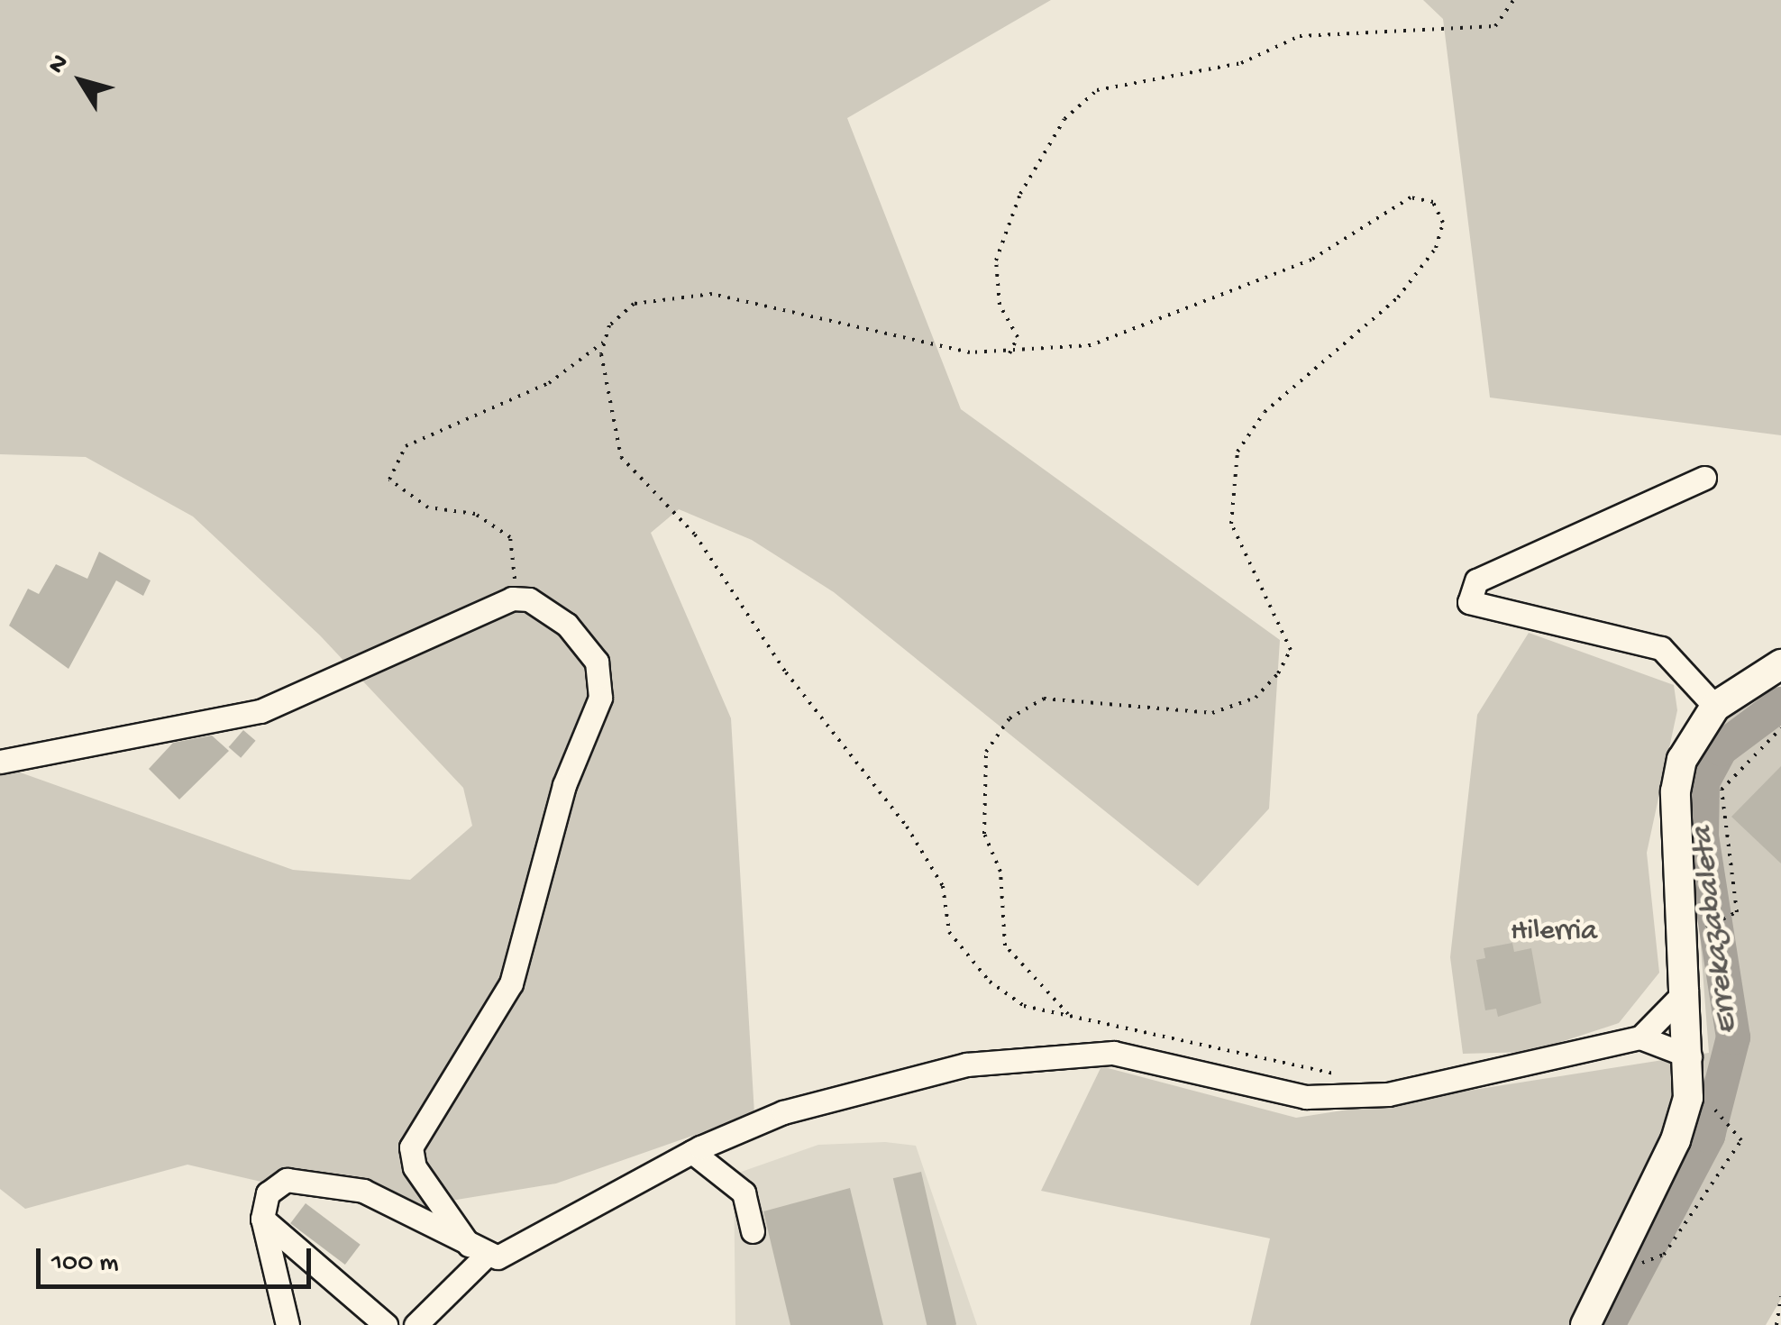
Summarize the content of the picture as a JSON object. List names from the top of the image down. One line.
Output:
{"water":["Errekazabaleta"],"parks":["Hilerria"],"scale_bar":"100 m","north":"top left"}
